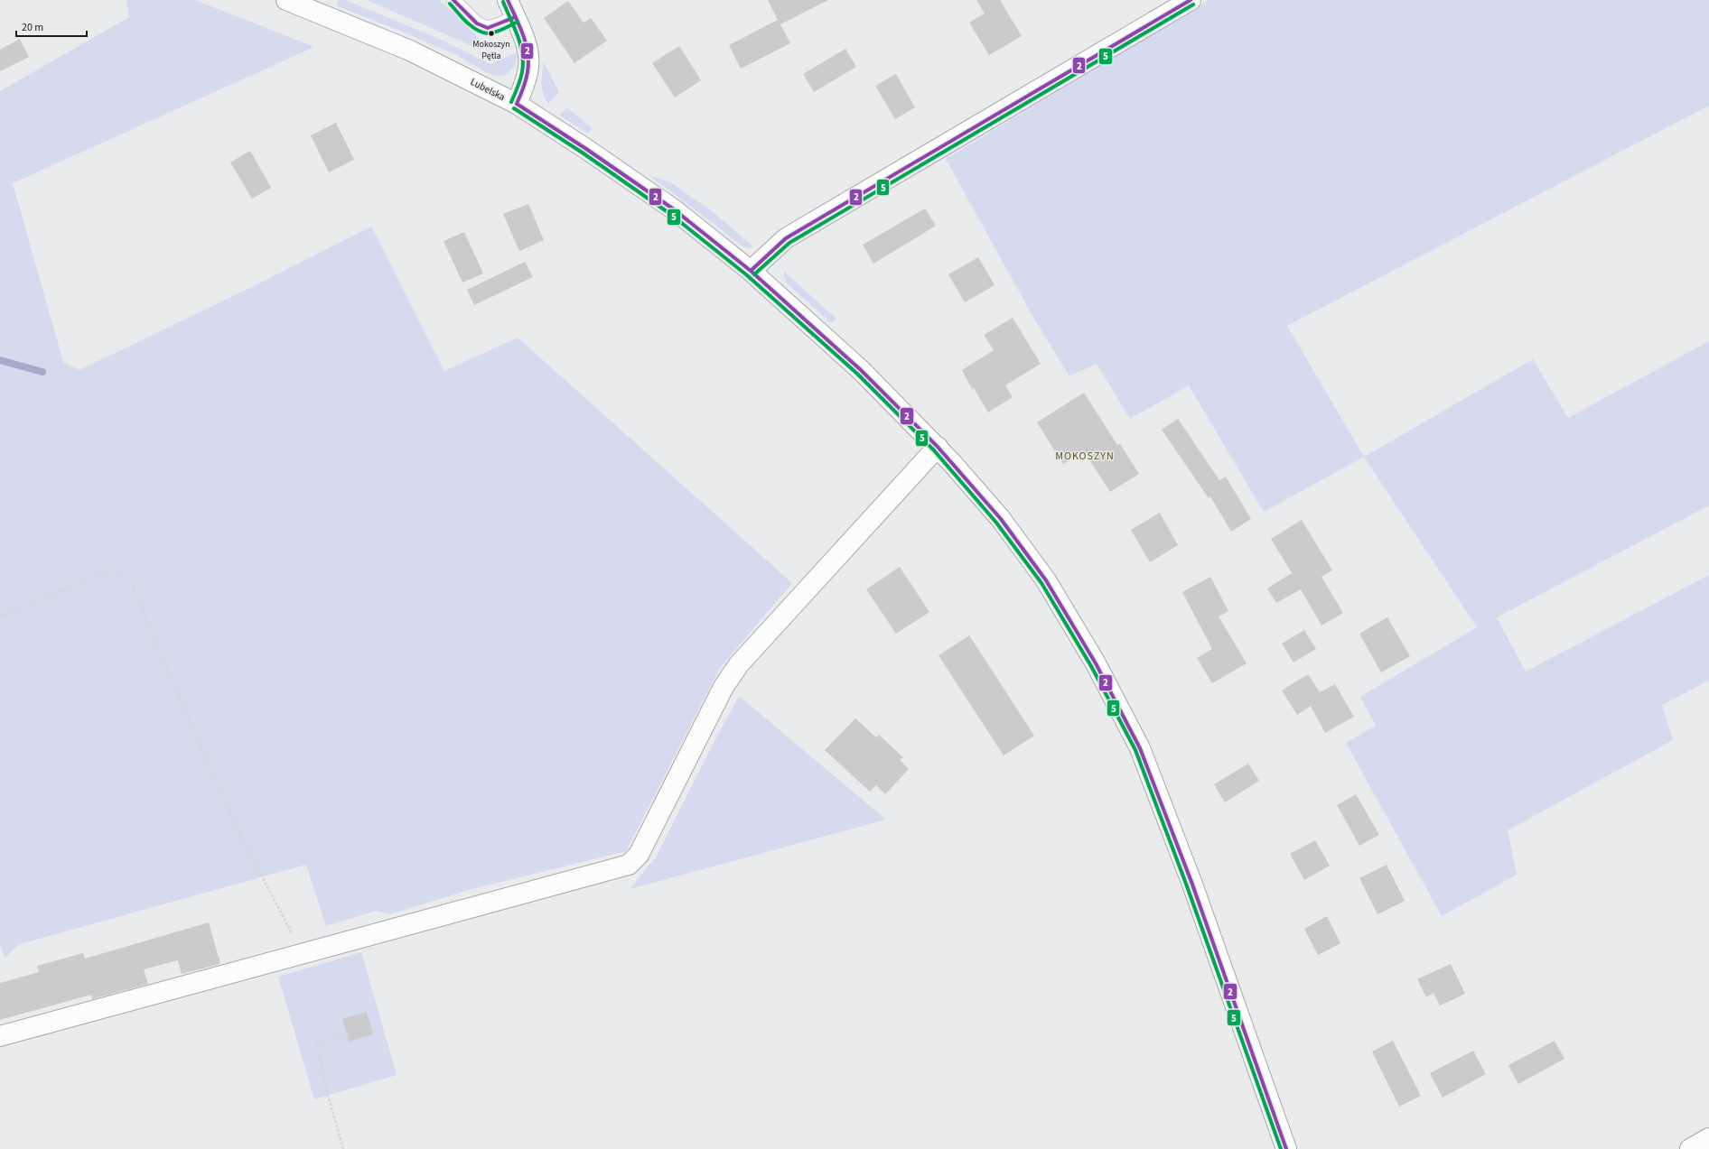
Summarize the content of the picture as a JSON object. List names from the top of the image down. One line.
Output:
{"streets":{"street":["Lubelska"]},"districts":["MOKOSZYN"],"places":["Mokoszyn Pętla"],"lines":["transit line 2","transit line 5"],"scale_bar":"20 m"}
